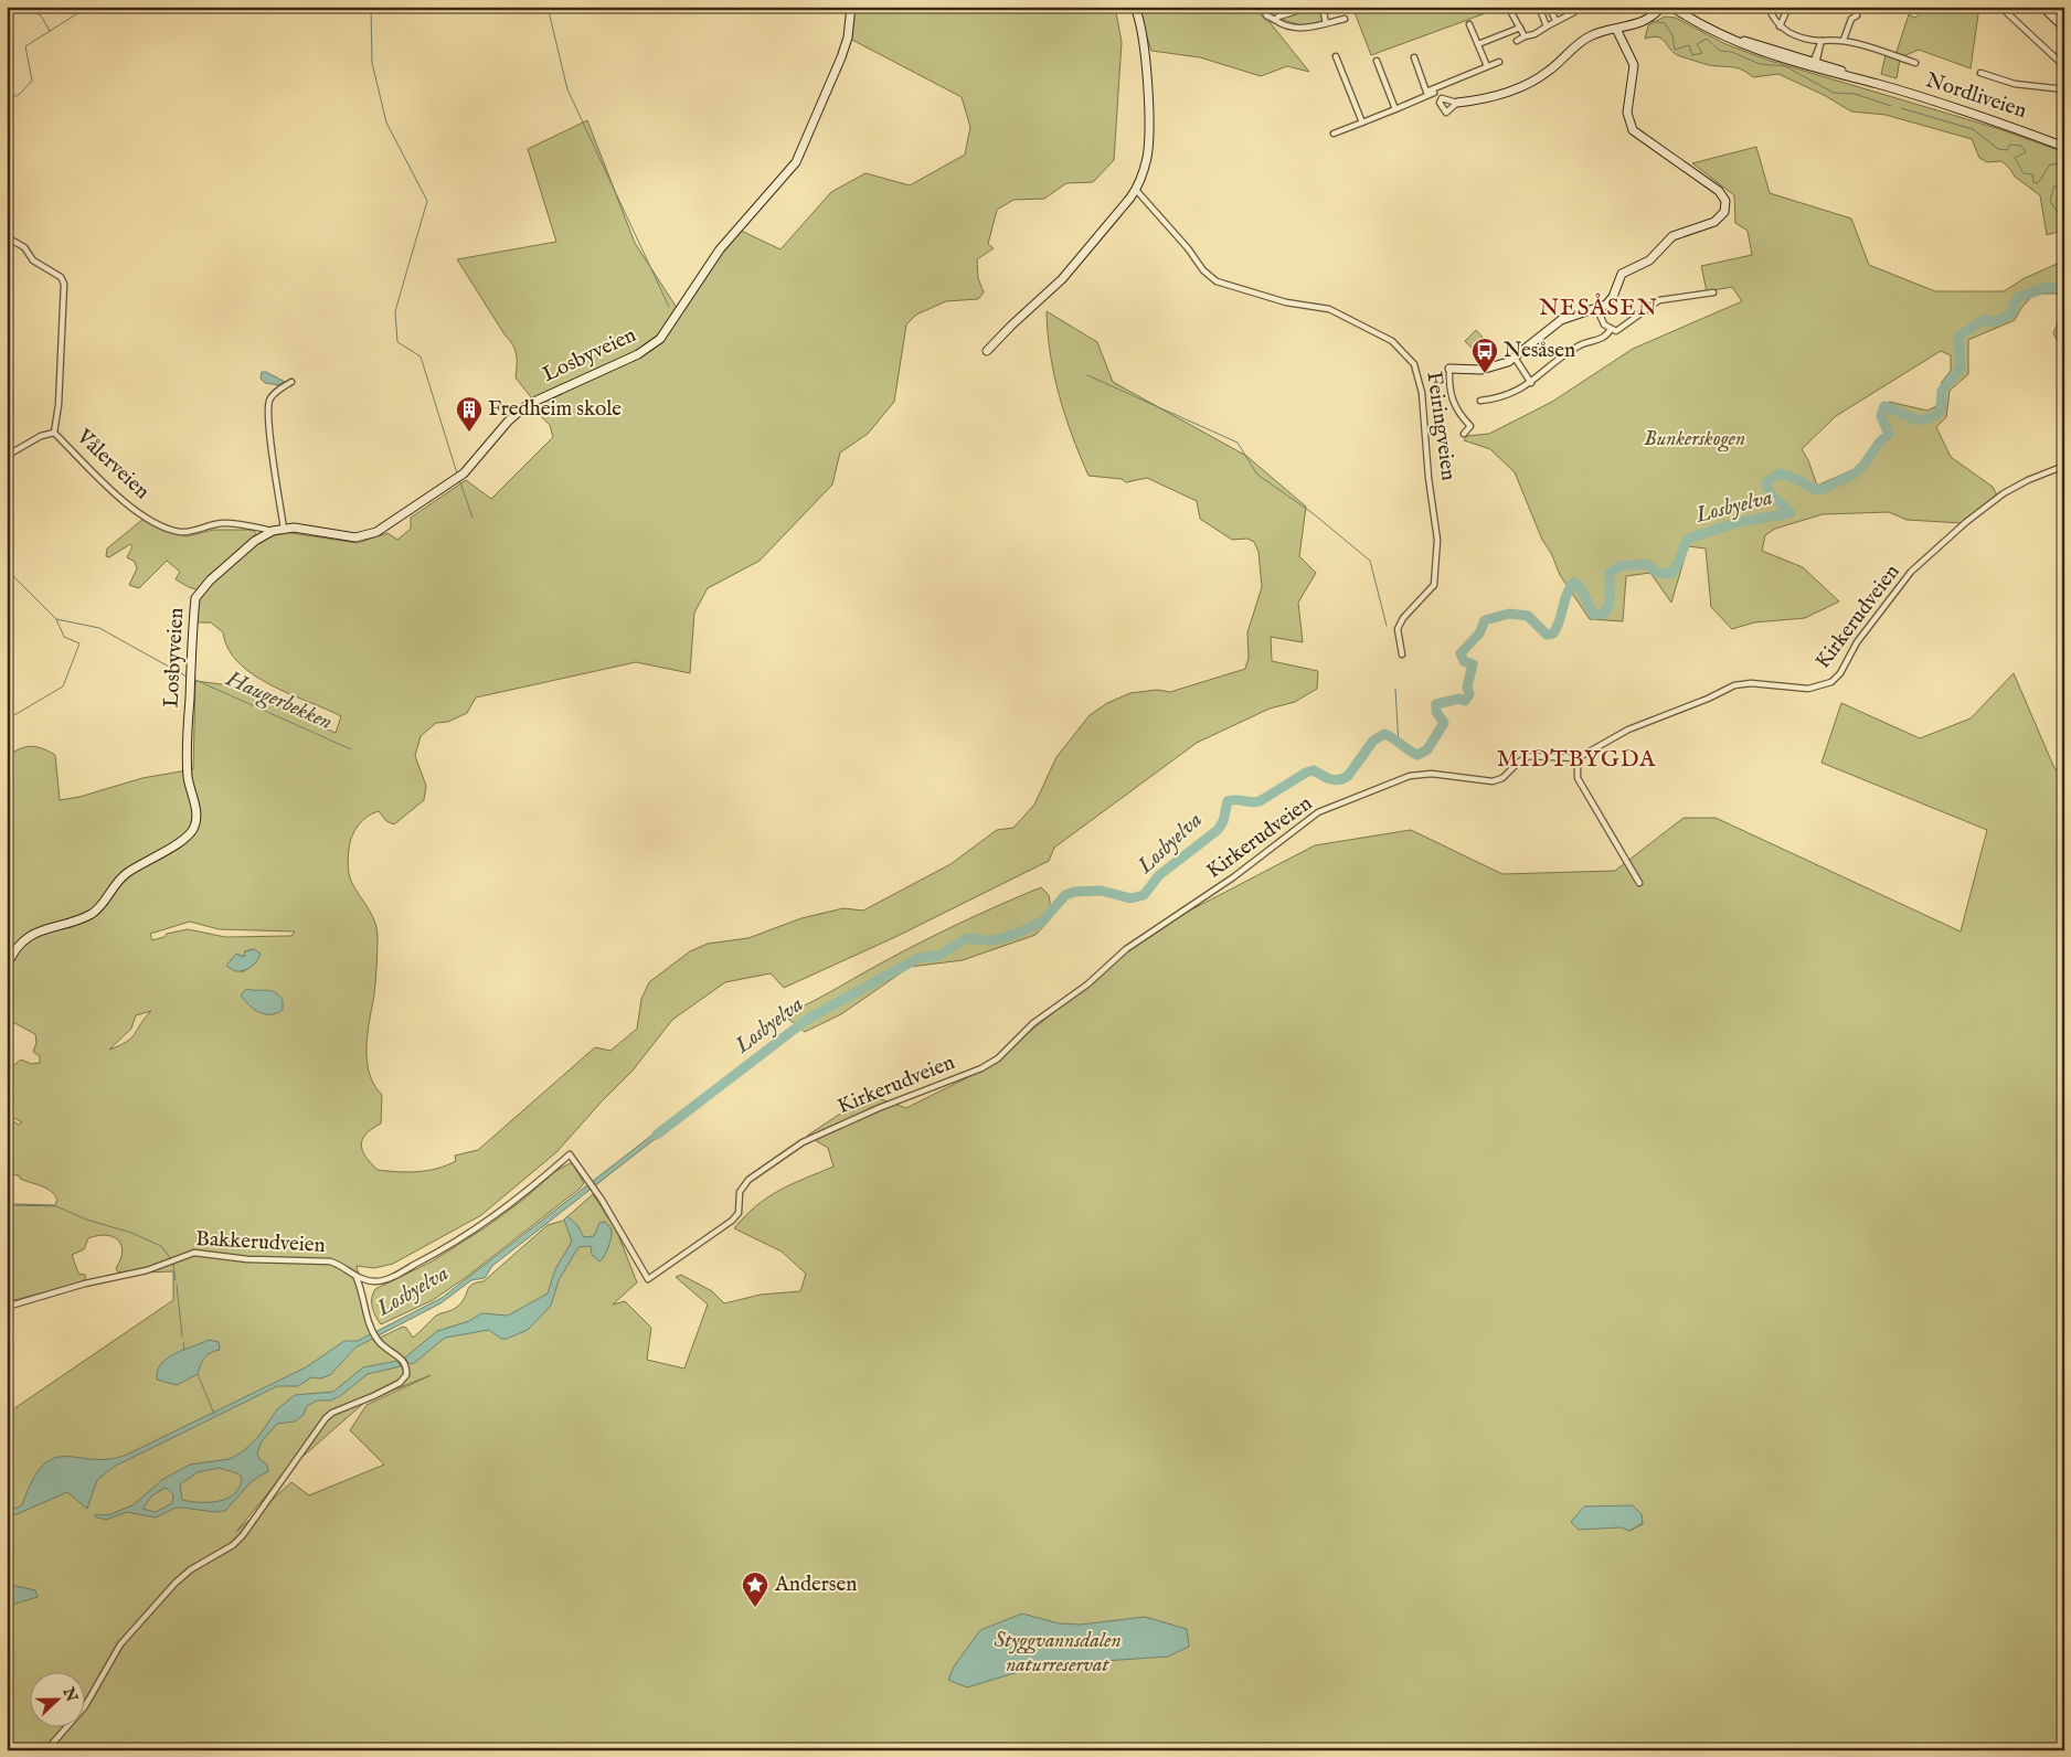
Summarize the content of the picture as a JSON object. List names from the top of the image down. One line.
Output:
{"streets":{"main road":["Nordliveien","Losbyveien"],"street":["Feiringveien","Vålerveien","Kirkerudveien","Bakkerudveien"]},"crossings":[["Losbyveien","Vålerveien"],["Kirkerudveien","Bakkerudveien"]],"districts":["NESÅSEN","MIDTBYGDA"],"water":["Losbyelva","Haugerbekken"],"parks":["Bunkerskogen","Styggvannsdalen naturreservat"],"places":{"bus stop":["Nesåsen"],"building":["Fredheim skole"],"place":["Andersen"]},"north":"right"}
